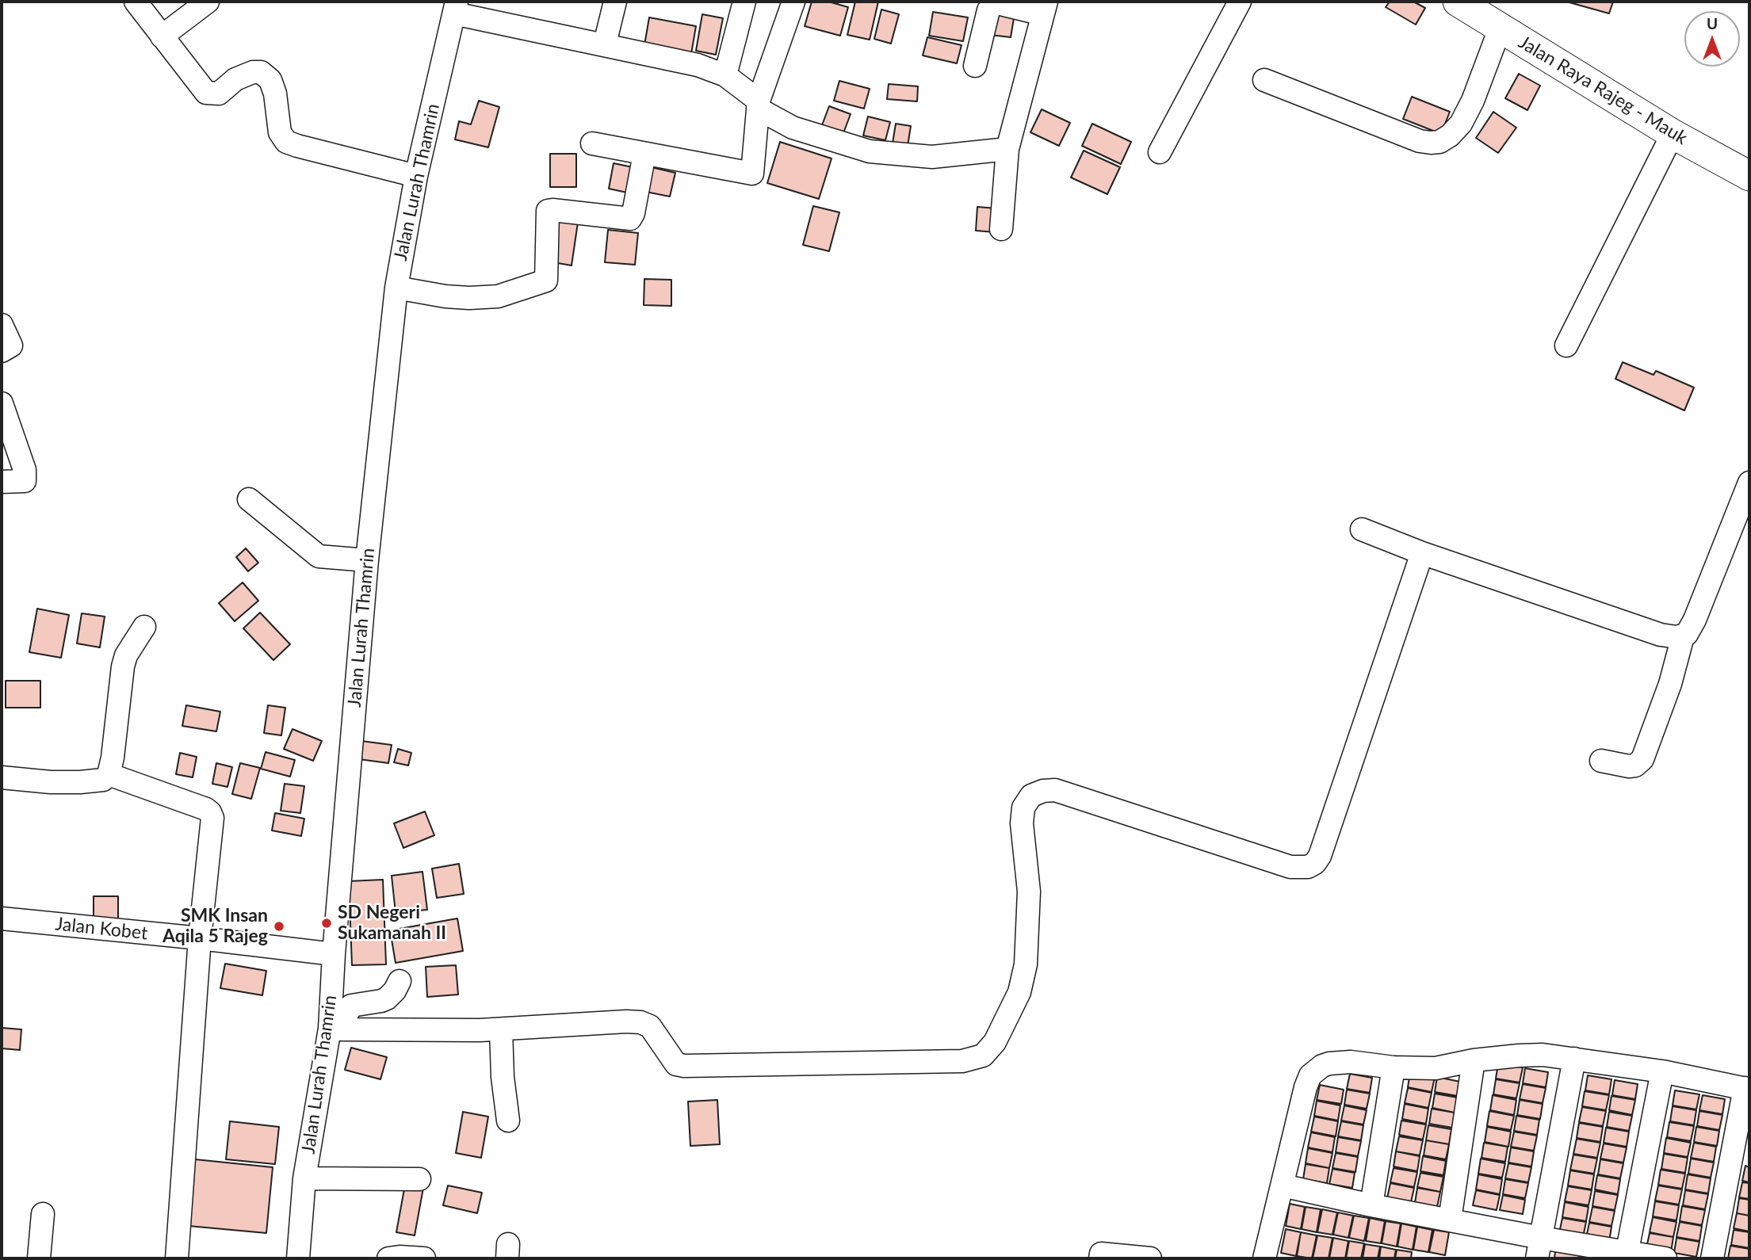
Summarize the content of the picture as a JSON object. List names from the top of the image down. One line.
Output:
{"streets":{"main road":["Jalan Raya Rajeg - Mauk"],"street":["Jalan Lurah Thamrin","Jalan Kobet"]},"crossings":[["Jalan Lurah Thamrin","Jalan Kobet"]],"places":["SD Negeri Sukamanah II","SMK Insan Aqila 5 Rajeg"],"north":"top"}
